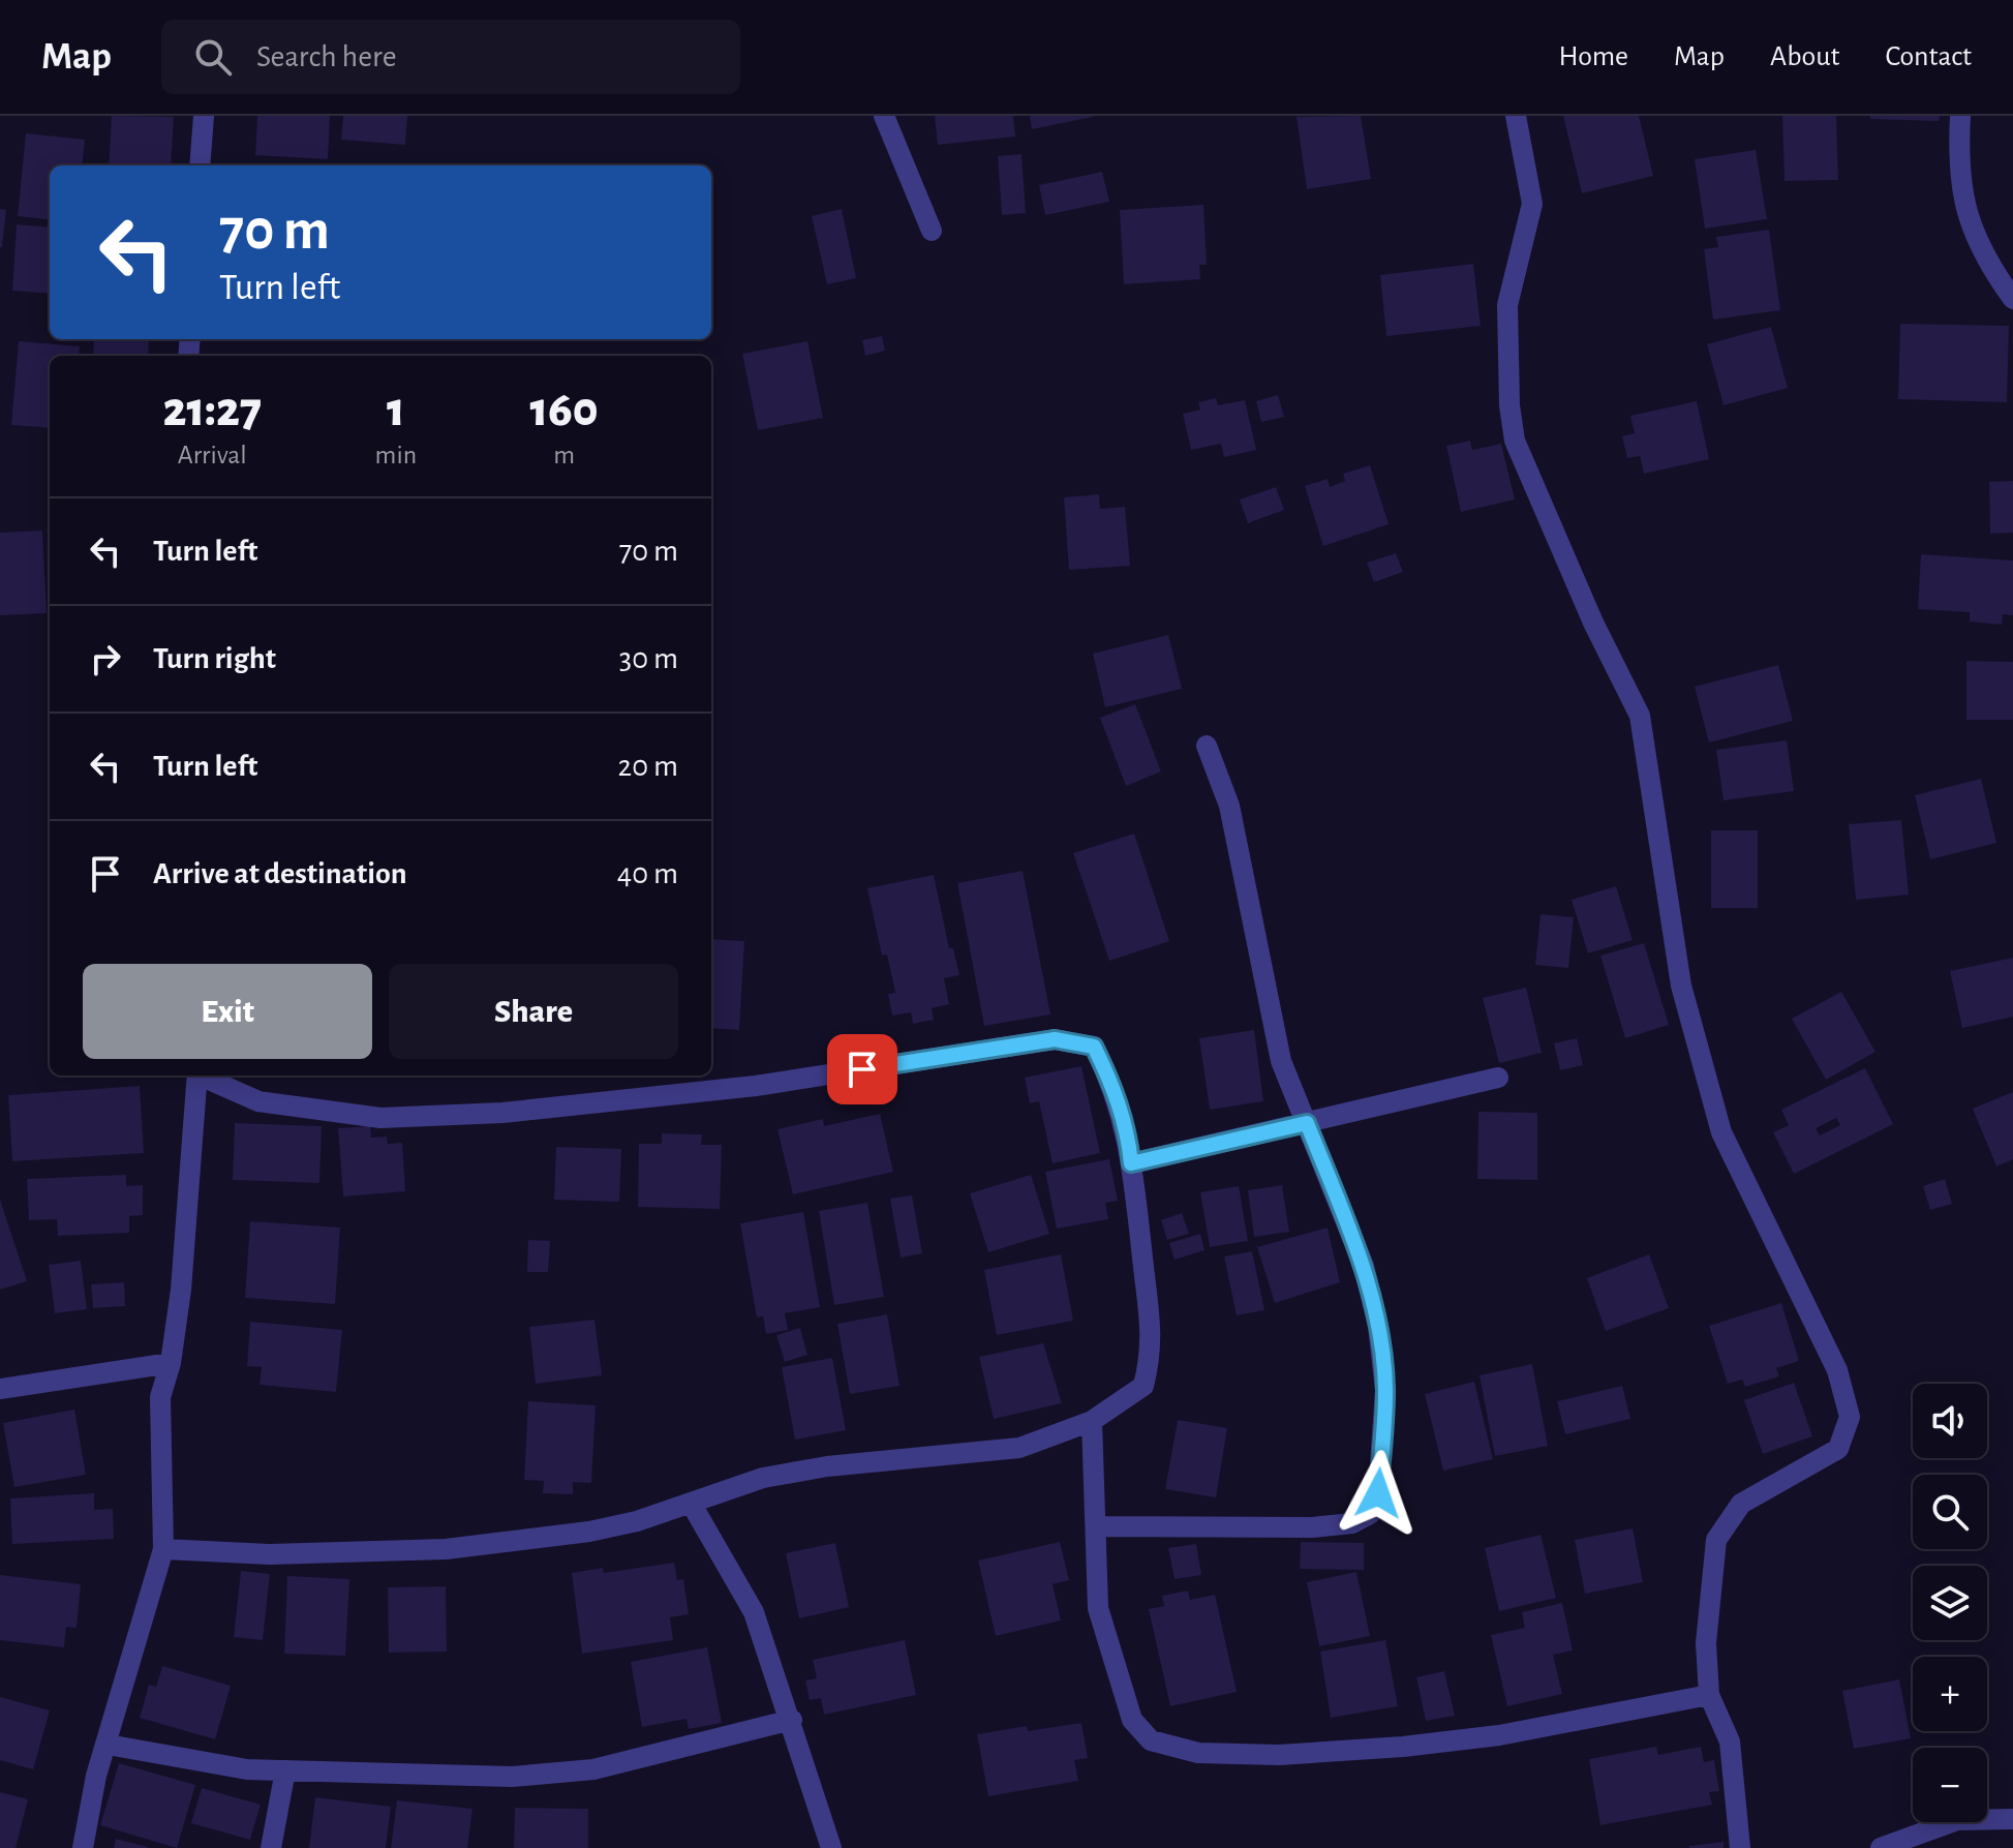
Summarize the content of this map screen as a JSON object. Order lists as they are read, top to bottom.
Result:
{
  "page": {
    "header": "Map",
    "search": "Search here",
    "nav": [
      "Home",
      "Map",
      "About",
      "Contact"
    ],
    "turn": ["70 m", "Turn left"],
    "eta": [
      "21:27",
      "Arrival",
      "1",
      "min",
      "160",
      "m"
    ],
    "list": [
      {
        "name": "Turn left",
        "value": "70 m"
      },
      {
        "name": "Turn right",
        "value": "30 m"
      },
      {
        "name": "Turn left",
        "value": "20 m"
      },
      {
        "name": "Arrive at destination",
        "value": "40 m"
      }
    ],
    "buttons": ["Exit", "Share"],
    "map_buttons": ["+", "−"]
  }
}
